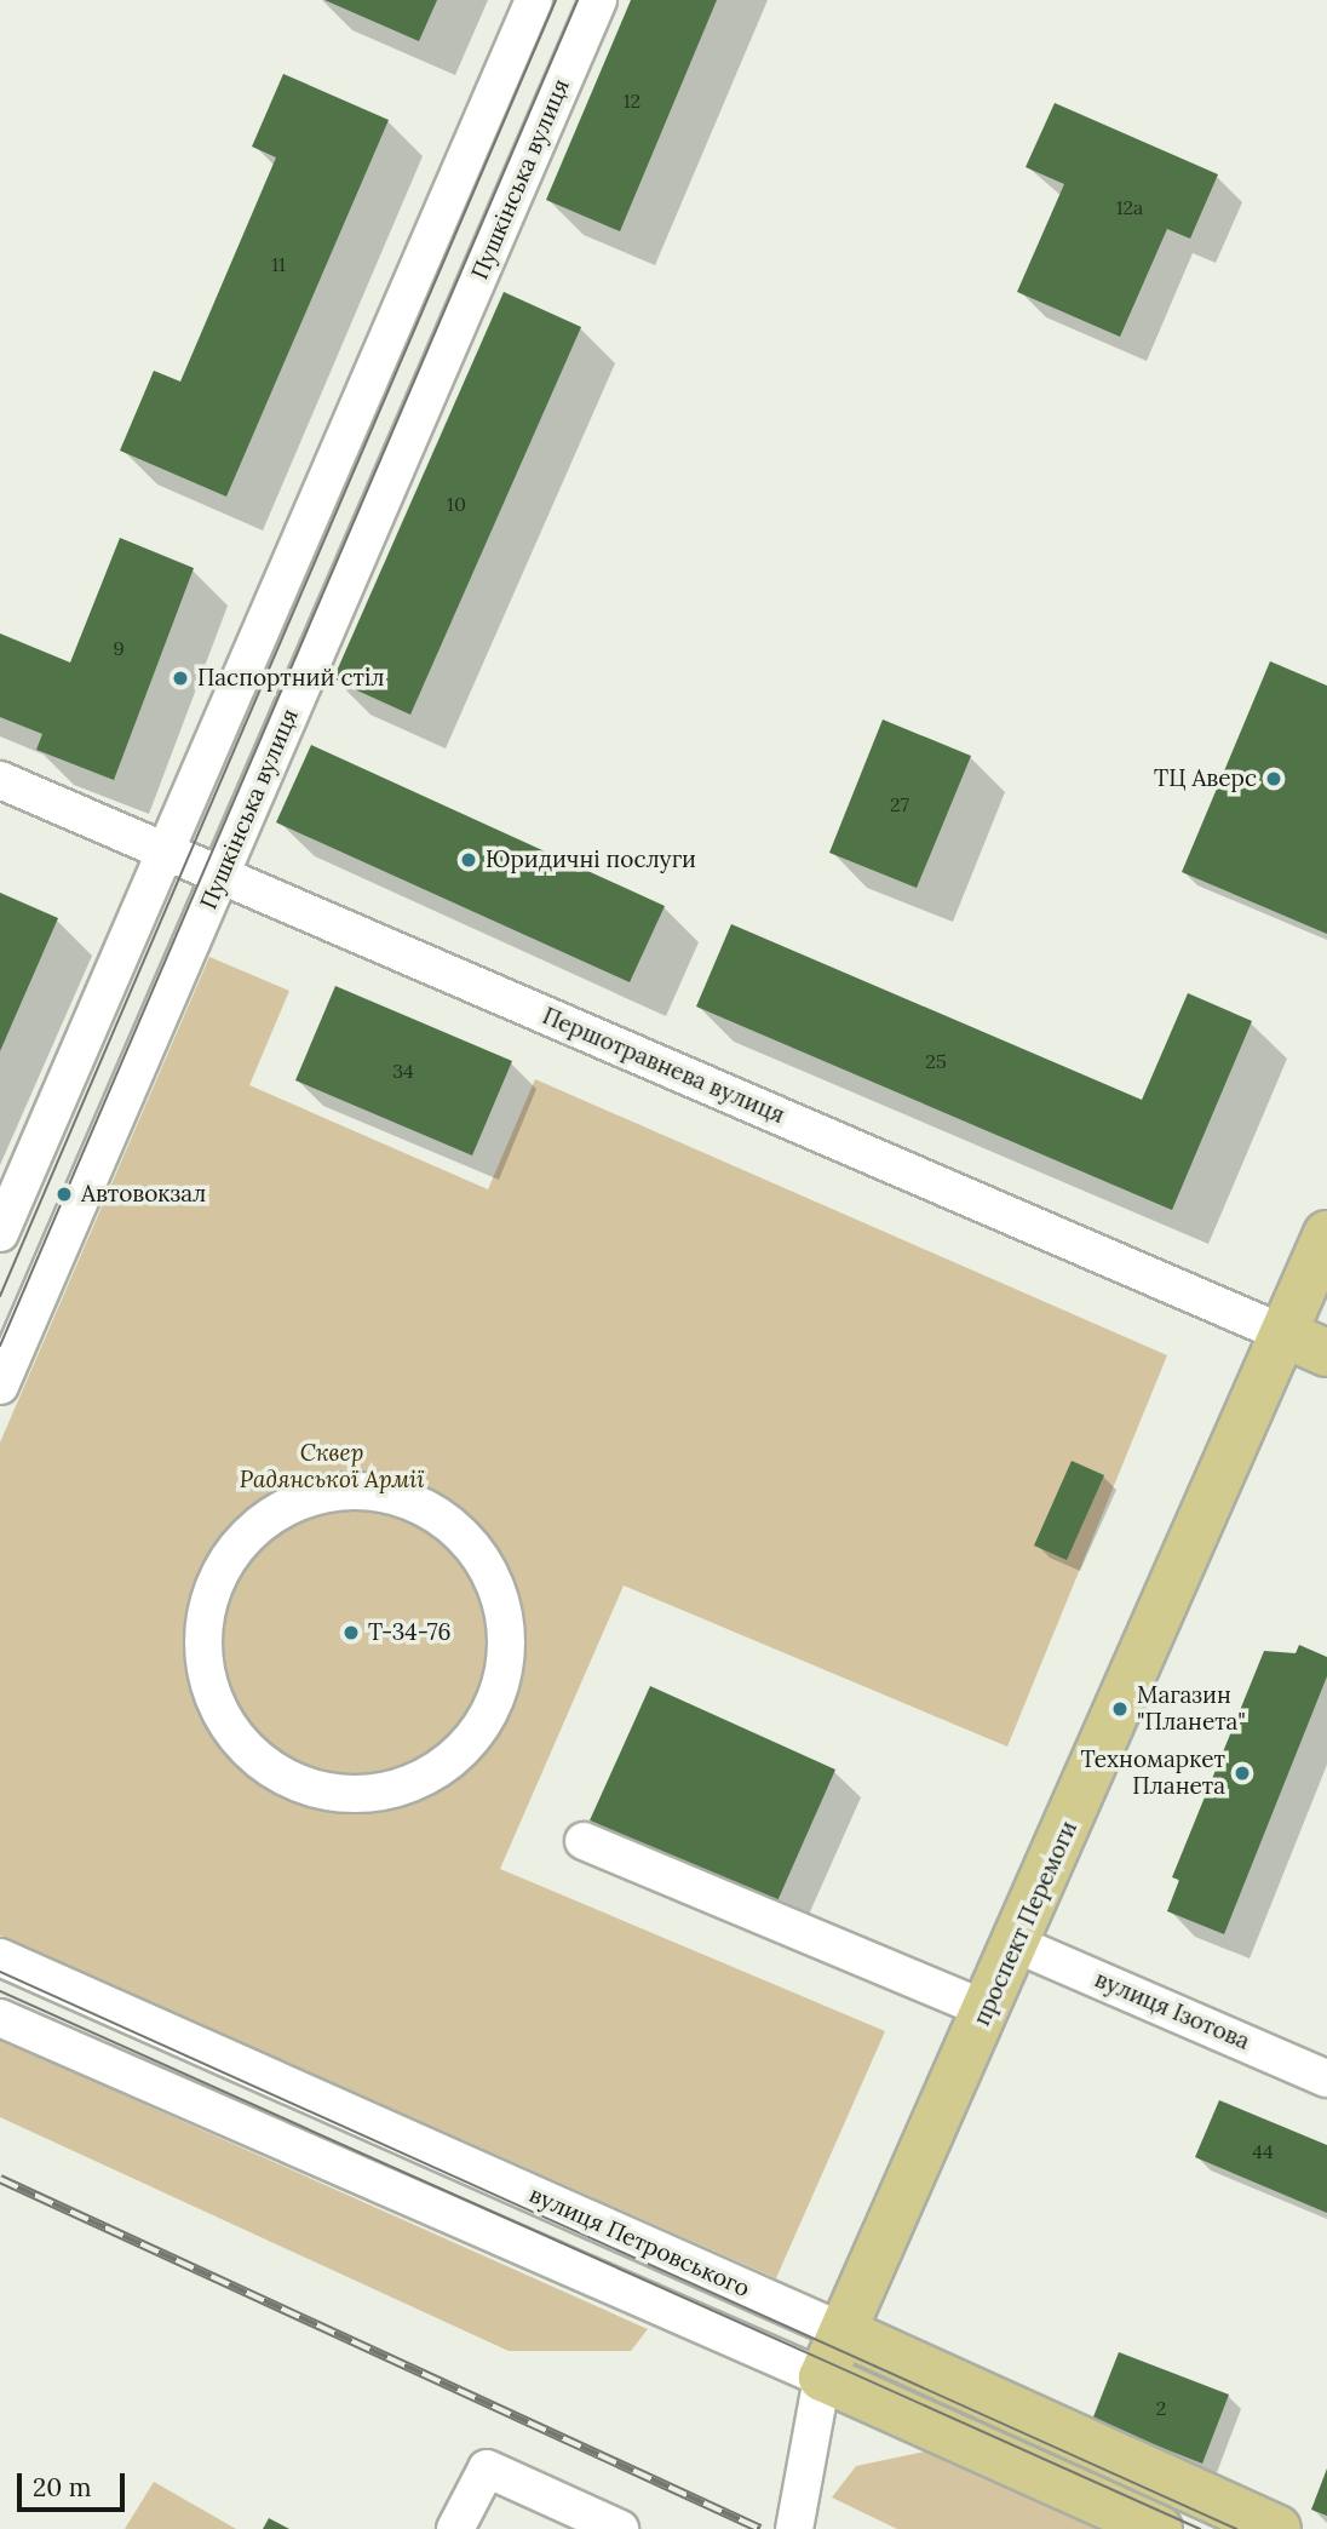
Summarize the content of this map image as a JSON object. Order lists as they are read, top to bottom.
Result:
{
  "streets": {
    "main road": ["Першотравнева вулиця", "проспект Перемоги", "вулиця Петровського"],
    "street": ["Пушкінська вулиця", "вулиця Ізотова"]
  },
  "crossings": [
    ["Пушкінська вулиця", "Першотравнева вулиця"],
    ["Першотравнева вулиця", "проспект Перемоги"],
    ["проспект Перемоги", "вулиця Ізотова"],
    ["проспект Перемоги", "вулиця Петровського"]
  ],
  "parks": ["Сквер Радянської Армії"],
  "places": [
    "Паспортний стіл",
    "ТЦ Аверс",
    "Юридичні послуги",
    "Автовокзал",
    "Т-34-76",
    "Магазин \"Планета\"",
    "Техномаркет Планета"
  ],
  "house_numbers": [
    "12",
    "12а",
    "11",
    "10",
    "9",
    "27",
    "25",
    "34",
    "44",
    "2"
  ],
  "scale_bar": "20 m"
}
